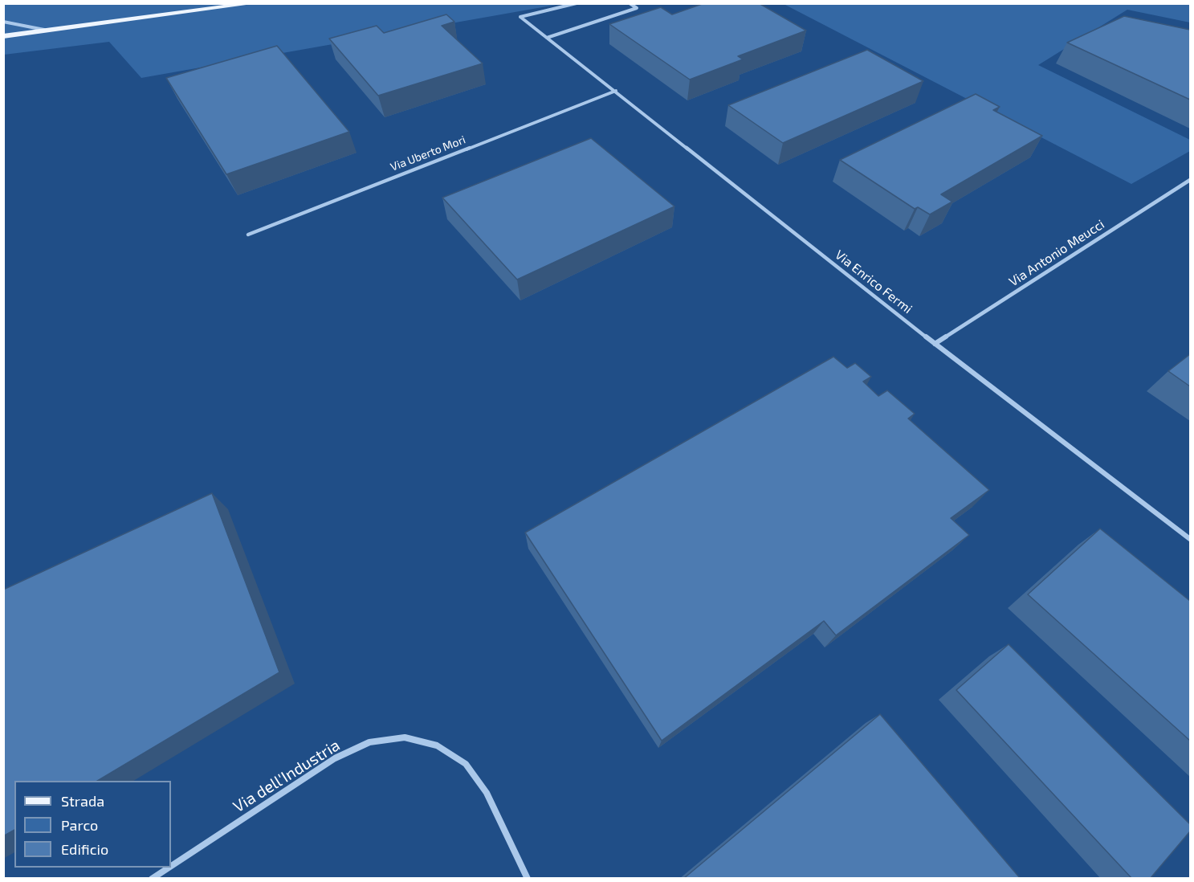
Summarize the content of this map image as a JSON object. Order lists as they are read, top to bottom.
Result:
{
  "streets": {
    "street": [
      "Via Uberto Mori",
      "Via Antonio Meucci",
      "Via Enrico Fermi",
      "Via dell'Industria"
    ]
  },
  "crossings": [
    ["Via Uberto Mori", "Via Enrico Fermi"],
    ["Via Antonio Meucci", "Via Enrico Fermi"]
  ],
  "legend": ["Strada", "Parco", "Edificio"]
}
